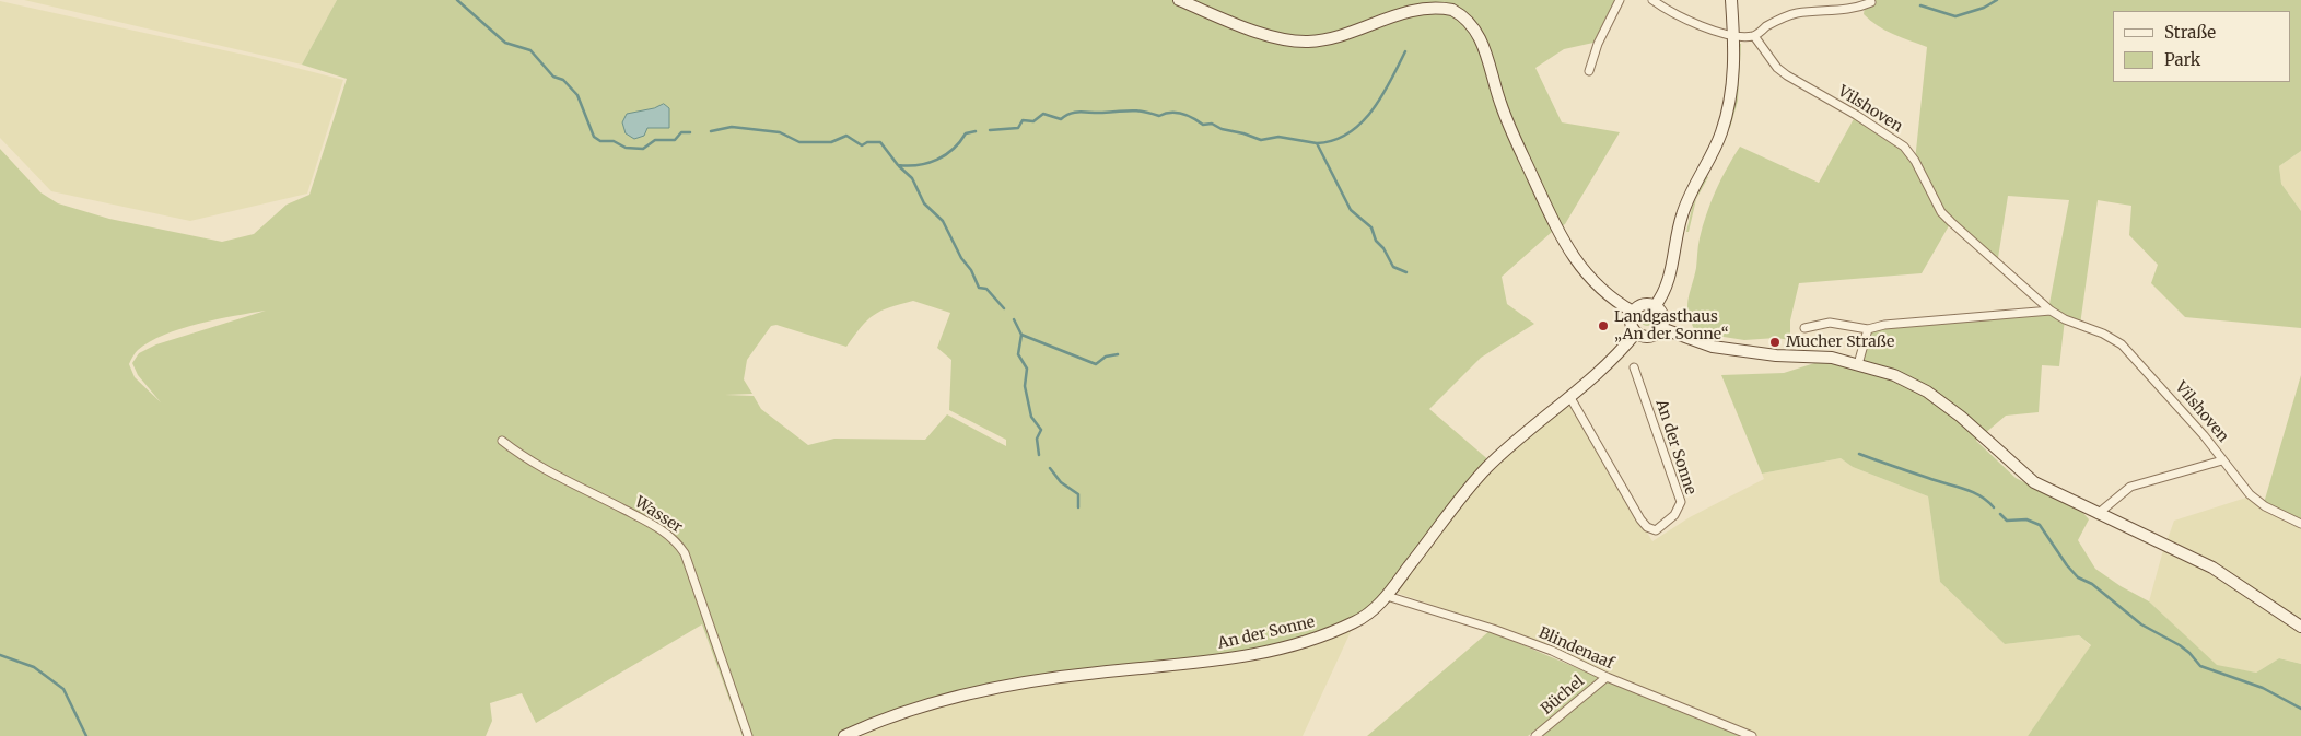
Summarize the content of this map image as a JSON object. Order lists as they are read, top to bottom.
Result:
{
  "streets": {
    "main road": ["An der Sonne"],
    "street": [
      "Vilshoven",
      "Wasser",
      "Blindenaaf",
      "Büchel"
    ]
  },
  "crossings": [
    ["An der Sonne", "Blindenaaf"],
    ["Blindenaaf", "Büchel"]
  ],
  "places": ["Landgasthaus „An der Sonne“", "Mucher Straße"],
  "legend": ["Straße", "Park"]
}
